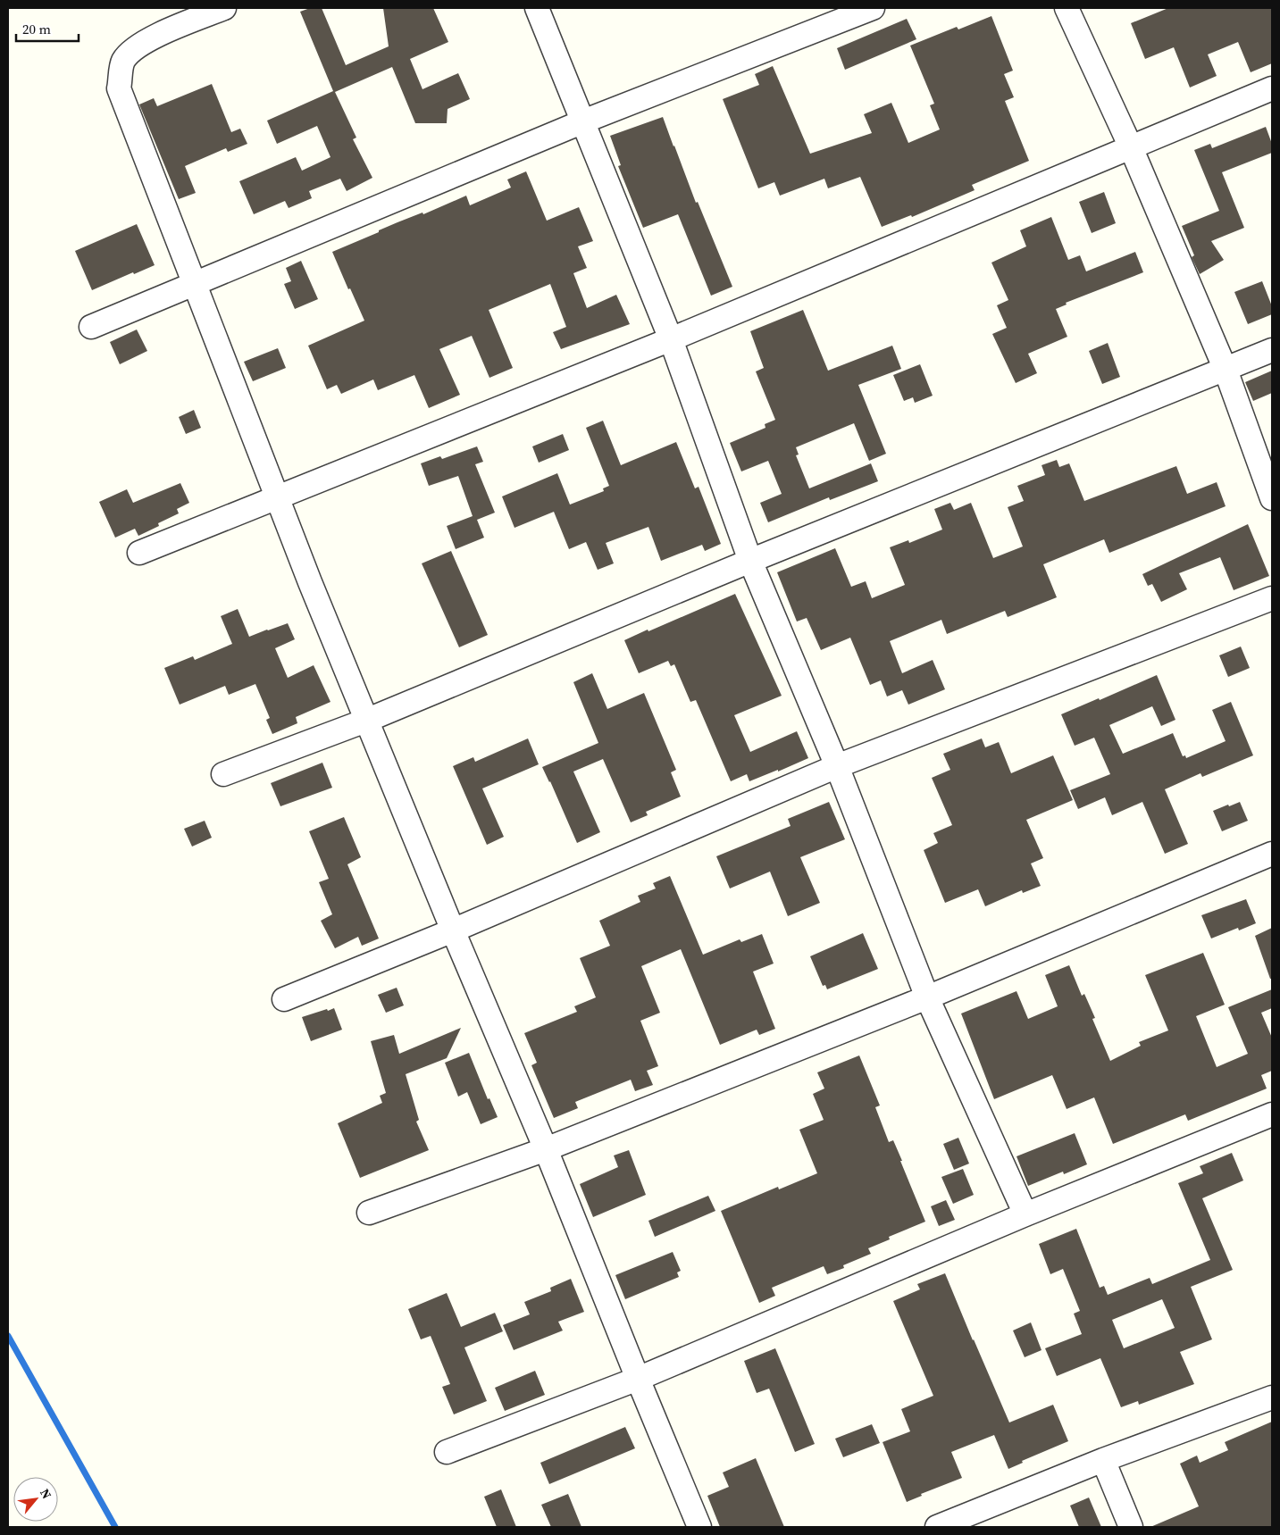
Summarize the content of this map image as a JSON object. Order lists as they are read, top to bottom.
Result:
{
  "scale_bar": "20 m",
  "north": "top right"
}
